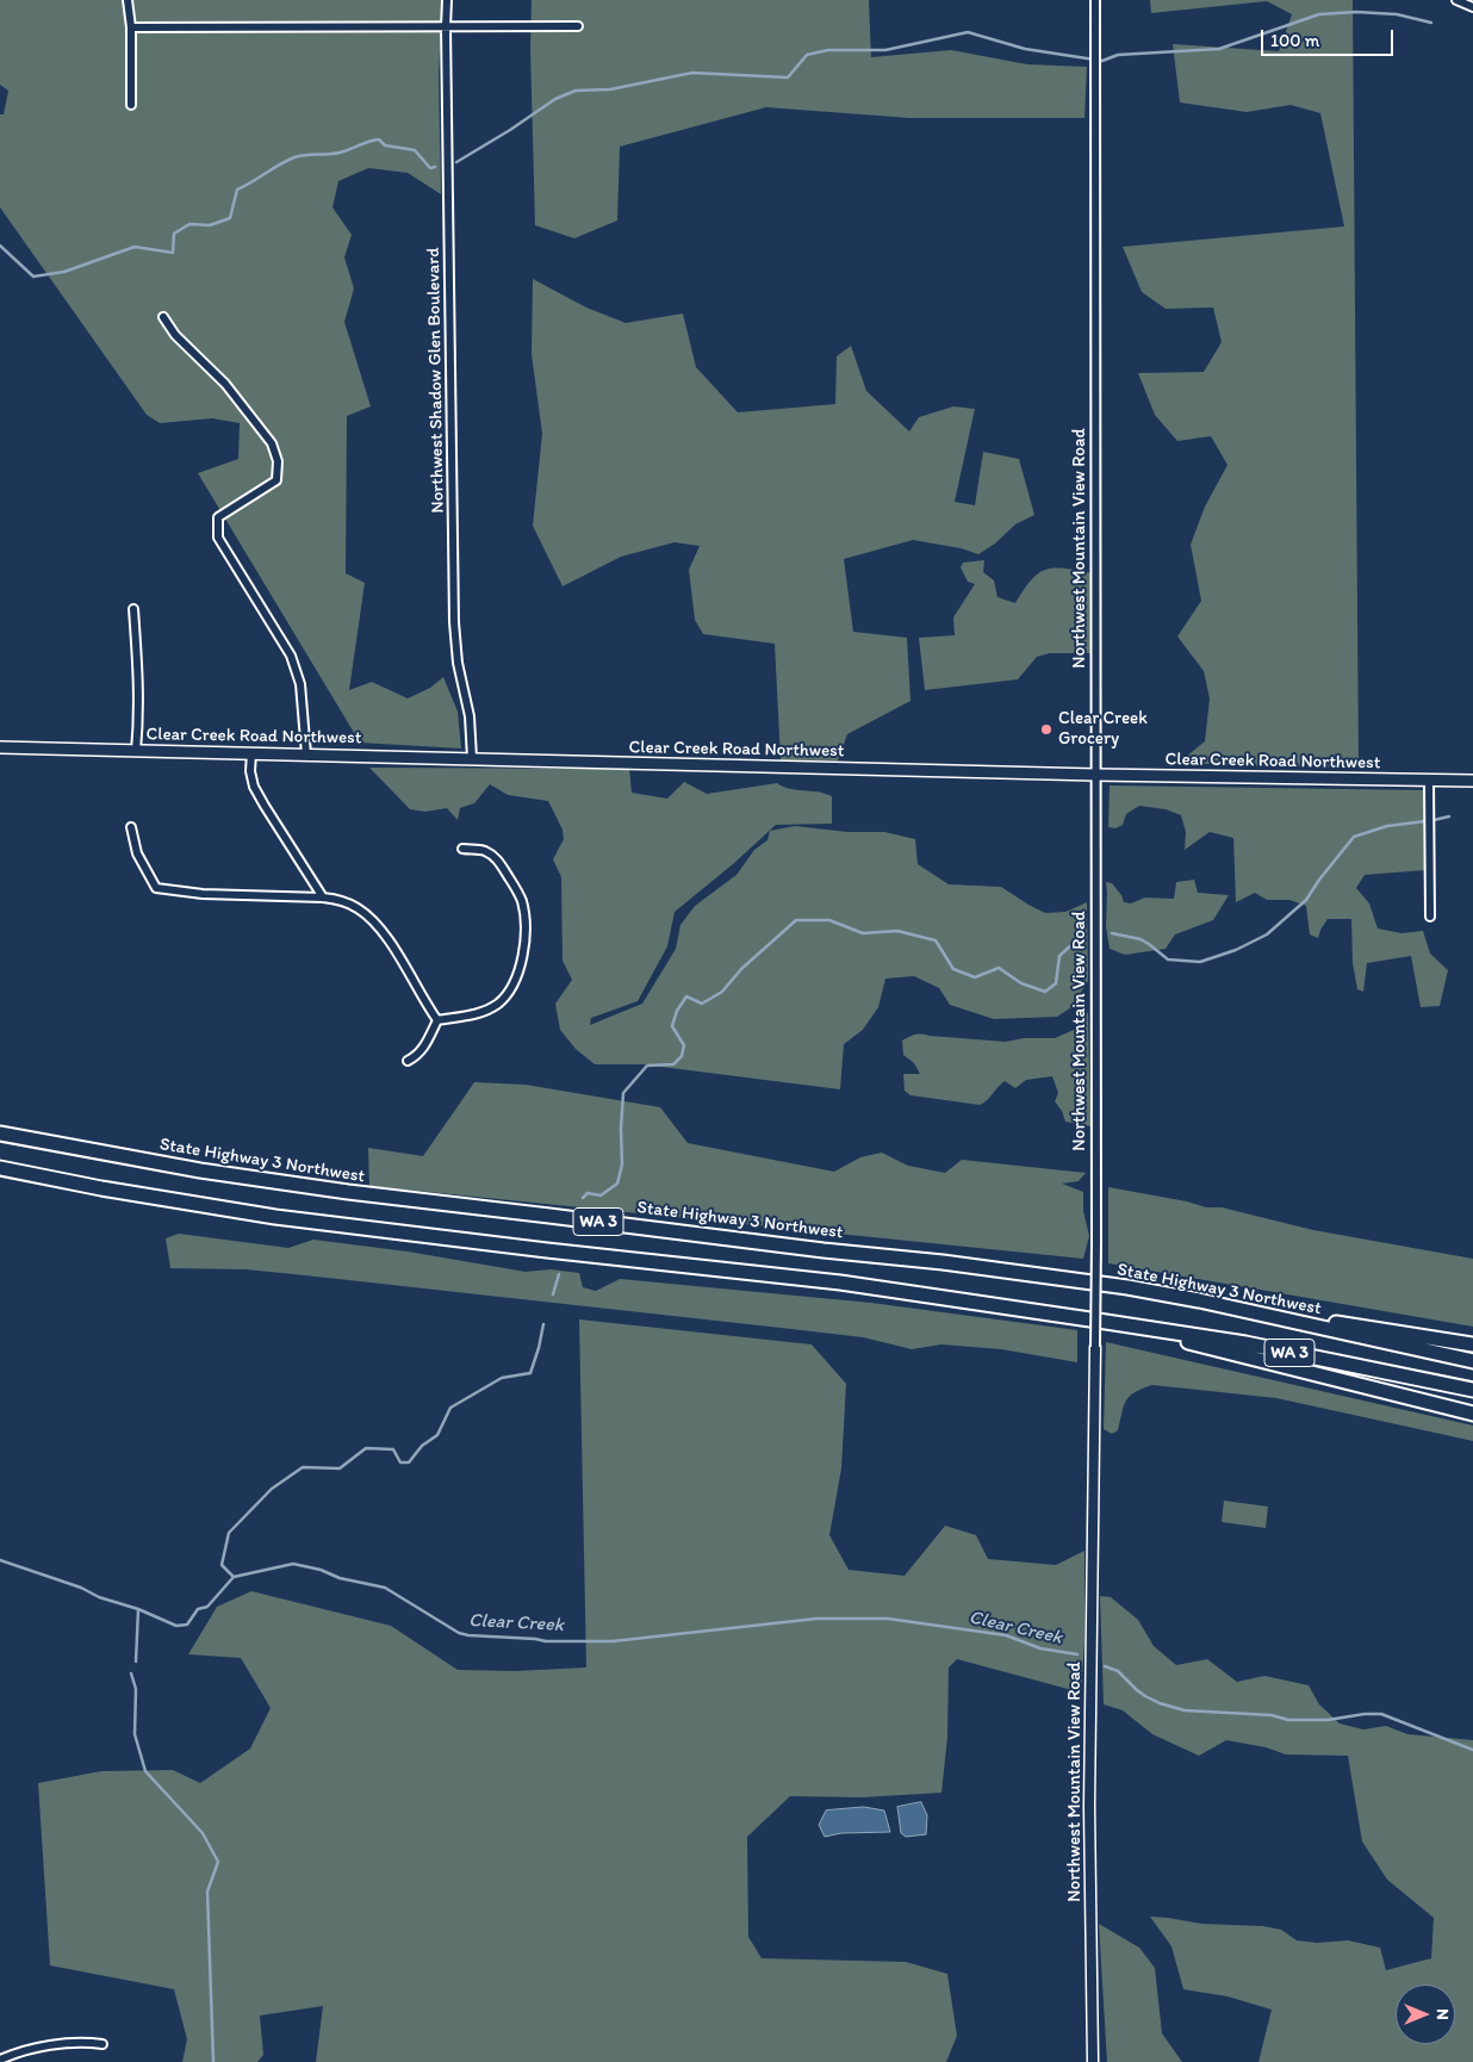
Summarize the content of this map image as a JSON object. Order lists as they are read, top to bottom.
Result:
{
  "streets": {
    "highway": ["State Highway 3 Northwest", "WA 3"],
    "main road": ["Clear Creek Road Northwest"],
    "street": ["Northwest Shadow Glen Boulevard", "Northwest Mountain View Road"]
  },
  "crossings": [
    ["Northwest Shadow Glen Boulevard", "Clear Creek Road Northwest"],
    ["Northwest Mountain View Road", "Clear Creek Road Northwest"]
  ],
  "water": ["Clear Creek"],
  "places": ["Clear Creek Grocery"],
  "scale_bar": "100 m",
  "north": "right"
}
